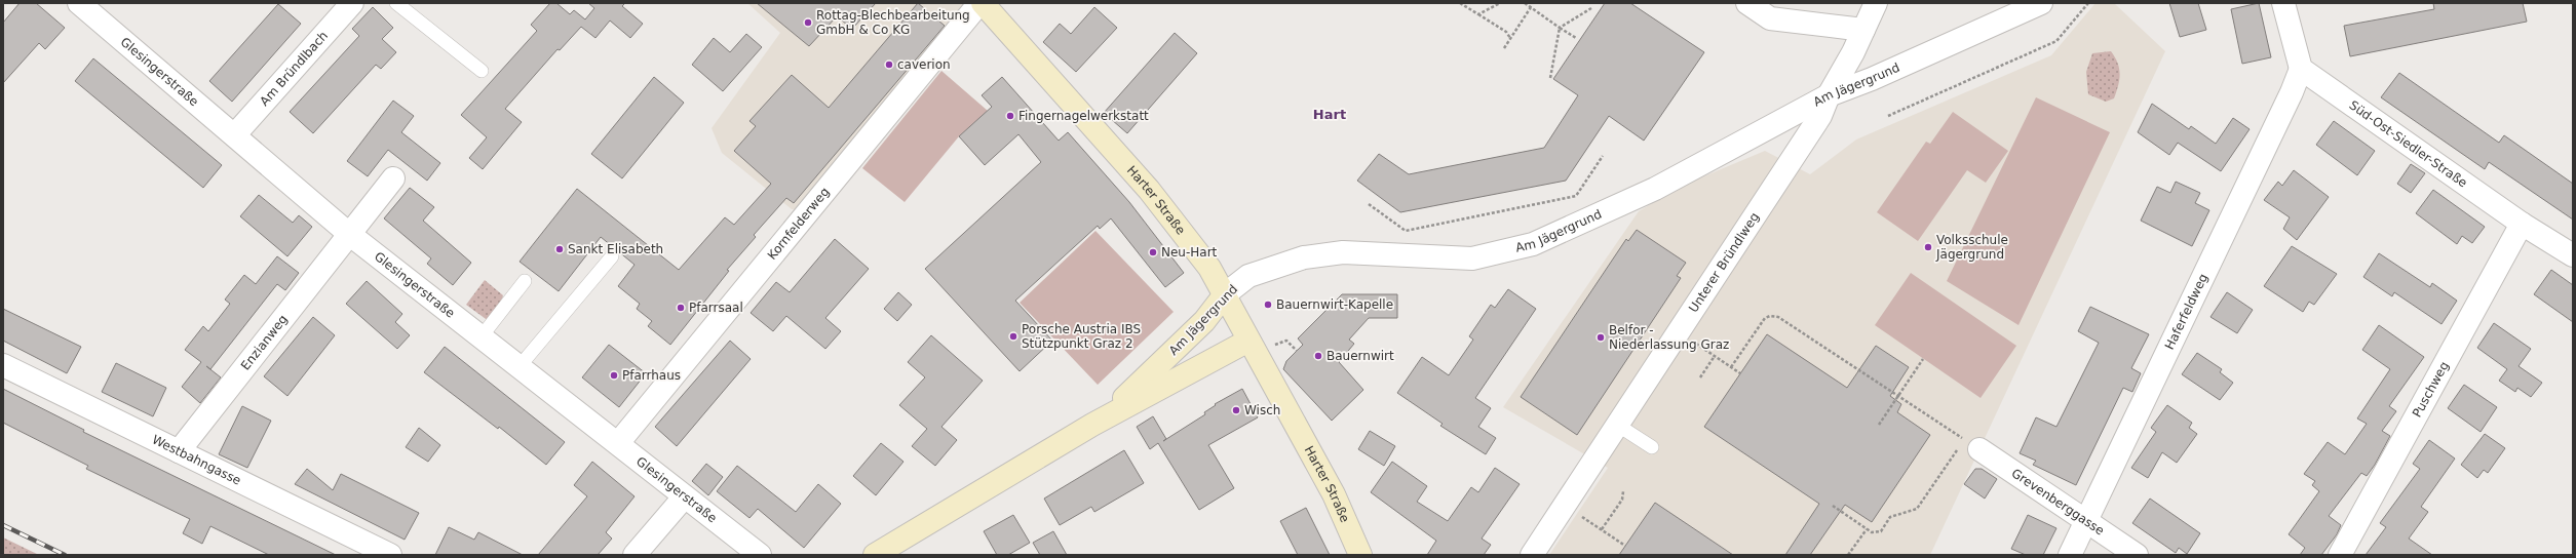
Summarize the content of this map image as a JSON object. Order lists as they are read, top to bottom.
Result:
{
  "streets": {
    "main road": ["Am Jägergrund", "Harter Straße"],
    "street": [
      "Am Bründlbach",
      "Glesingerstraße",
      "Süd-Ost-Siedler-Straße",
      "Kornfelderweg",
      "Unterer Bründlweg",
      "Haferfeldweg",
      "Enzianweg",
      "Puschweg",
      "Westbahngasse",
      "Grevenberggasse"
    ]
  },
  "crossings": [
    ["Am Bründlbach", "Glesingerstraße"],
    ["Glesingerstraße", "Kornfelderweg"],
    ["Glesingerstraße", "Enzianweg"],
    ["Am Jägergrund", "Harter Straße"],
    ["Am Jägergrund", "Unterer Bründlweg"],
    ["Süd-Ost-Siedler-Straße", "Haferfeldweg"],
    ["Süd-Ost-Siedler-Straße", "Puschweg"],
    ["Haferfeldweg", "Grevenberggasse"],
    ["Enzianweg", "Westbahngasse"]
  ],
  "districts": ["Hart"],
  "places": [
    "Rottag-Blechbearbeitung GmbH & Co KG",
    "caverion",
    "Fingernagelwerkstatt",
    "Volksschule Jägergrund",
    "Sankt Elisabeth",
    "Neu-Hart",
    "Bauernwirt-Kapelle",
    "Pfarrsaal",
    "Porsche Austria IBS Stützpunkt Graz 2",
    "Belfor - Niederlassung Graz",
    "Bauernwirt",
    "Pfarrhaus",
    "Wisch"
  ]
}
